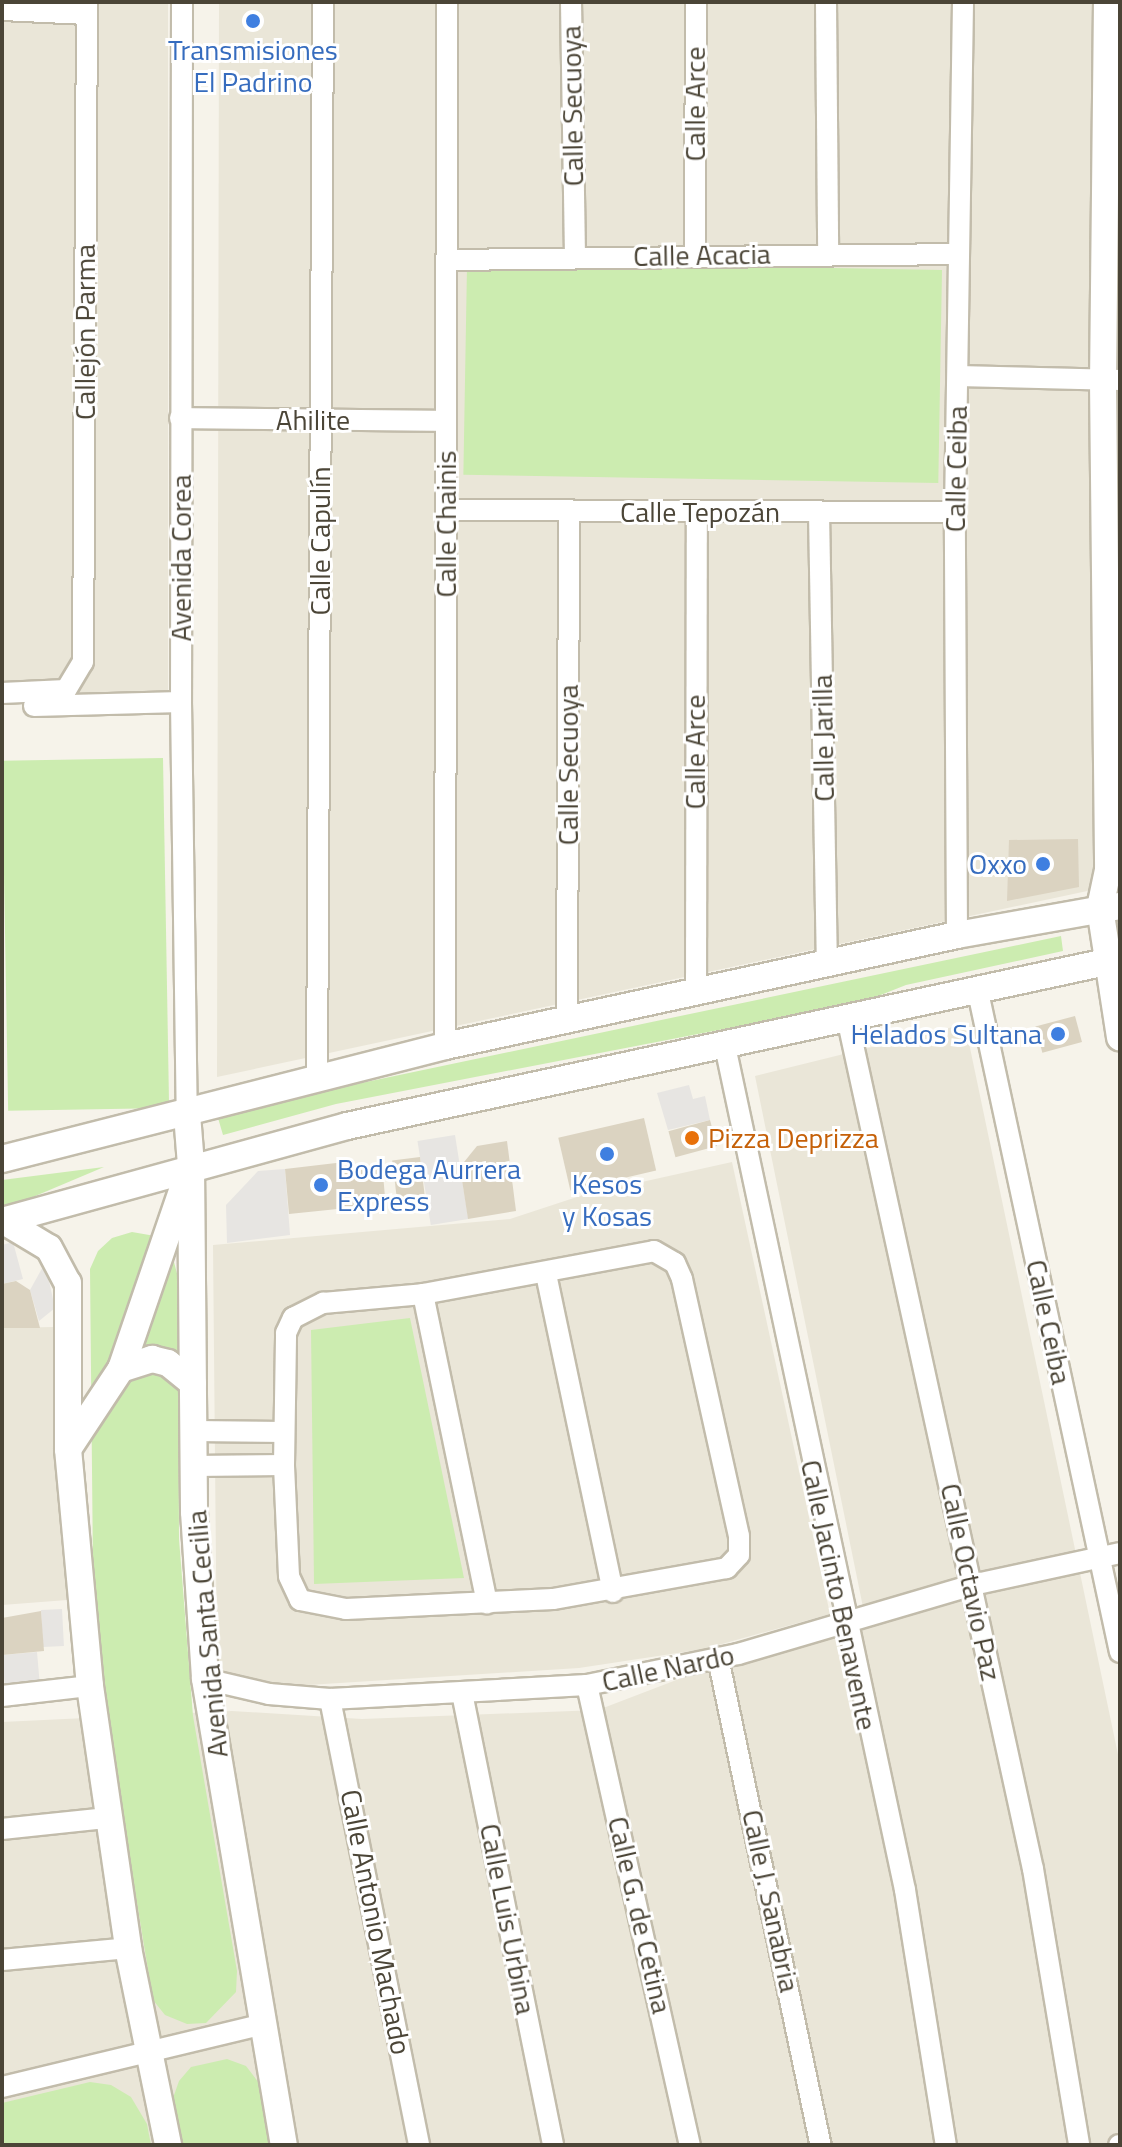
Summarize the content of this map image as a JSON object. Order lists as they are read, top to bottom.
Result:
{
  "streets": {
    "street": [
      "Calle Arce",
      "Calle Secuoya",
      "Calle Acacia",
      "Callejón Parma",
      "Ahilite",
      "Calle Ceiba",
      "Calle Tepozán",
      "Calle Chainis",
      "Calle Capulín",
      "Avenida Corea",
      "Calle Jarilla",
      "Calle Octavio Paz",
      "Calle Jacinto Benavente",
      "Avenida Santa Cecilia",
      "Calle Nardo",
      "Calle J. Sanabria",
      "Calle G. de Cetina",
      "Calle Luis Urbina",
      "Calle Antonio Machado"
    ]
  },
  "crossings": [
    ["Calle Arce", "Calle Acacia"],
    ["Calle Arce", "Calle Tepozán"],
    ["Calle Secuoya", "Calle Acacia"],
    ["Calle Secuoya", "Calle Tepozán"],
    ["Calle Acacia", "Calle Ceiba"],
    ["Calle Acacia", "Calle Chainis"],
    ["Ahilite", "Calle Chainis"],
    ["Ahilite", "Calle Capulín"],
    ["Ahilite", "Avenida Corea"],
    ["Calle Ceiba", "Calle Tepozán"],
    ["Calle Ceiba", "Calle Nardo"],
    ["Calle Tepozán", "Calle Chainis"],
    ["Calle Tepozán", "Calle Jarilla"],
    ["Avenida Corea", "Avenida Santa Cecilia"],
    ["Calle Octavio Paz", "Calle Nardo"],
    ["Calle Jacinto Benavente", "Calle Nardo"],
    ["Avenida Santa Cecilia", "Calle Nardo"],
    ["Calle Nardo", "Calle J. Sanabria"],
    ["Calle Nardo", "Calle G. de Cetina"],
    ["Calle Nardo", "Calle Luis Urbina"],
    ["Calle Nardo", "Calle Antonio Machado"]
  ],
  "places": [
    "Transmisiones El Padrino",
    "Oxxo",
    "Helados Sultana",
    "Pizza Deprizza",
    "Kesos y Kosas",
    "Bodega Aurrera Express"
  ]
}
